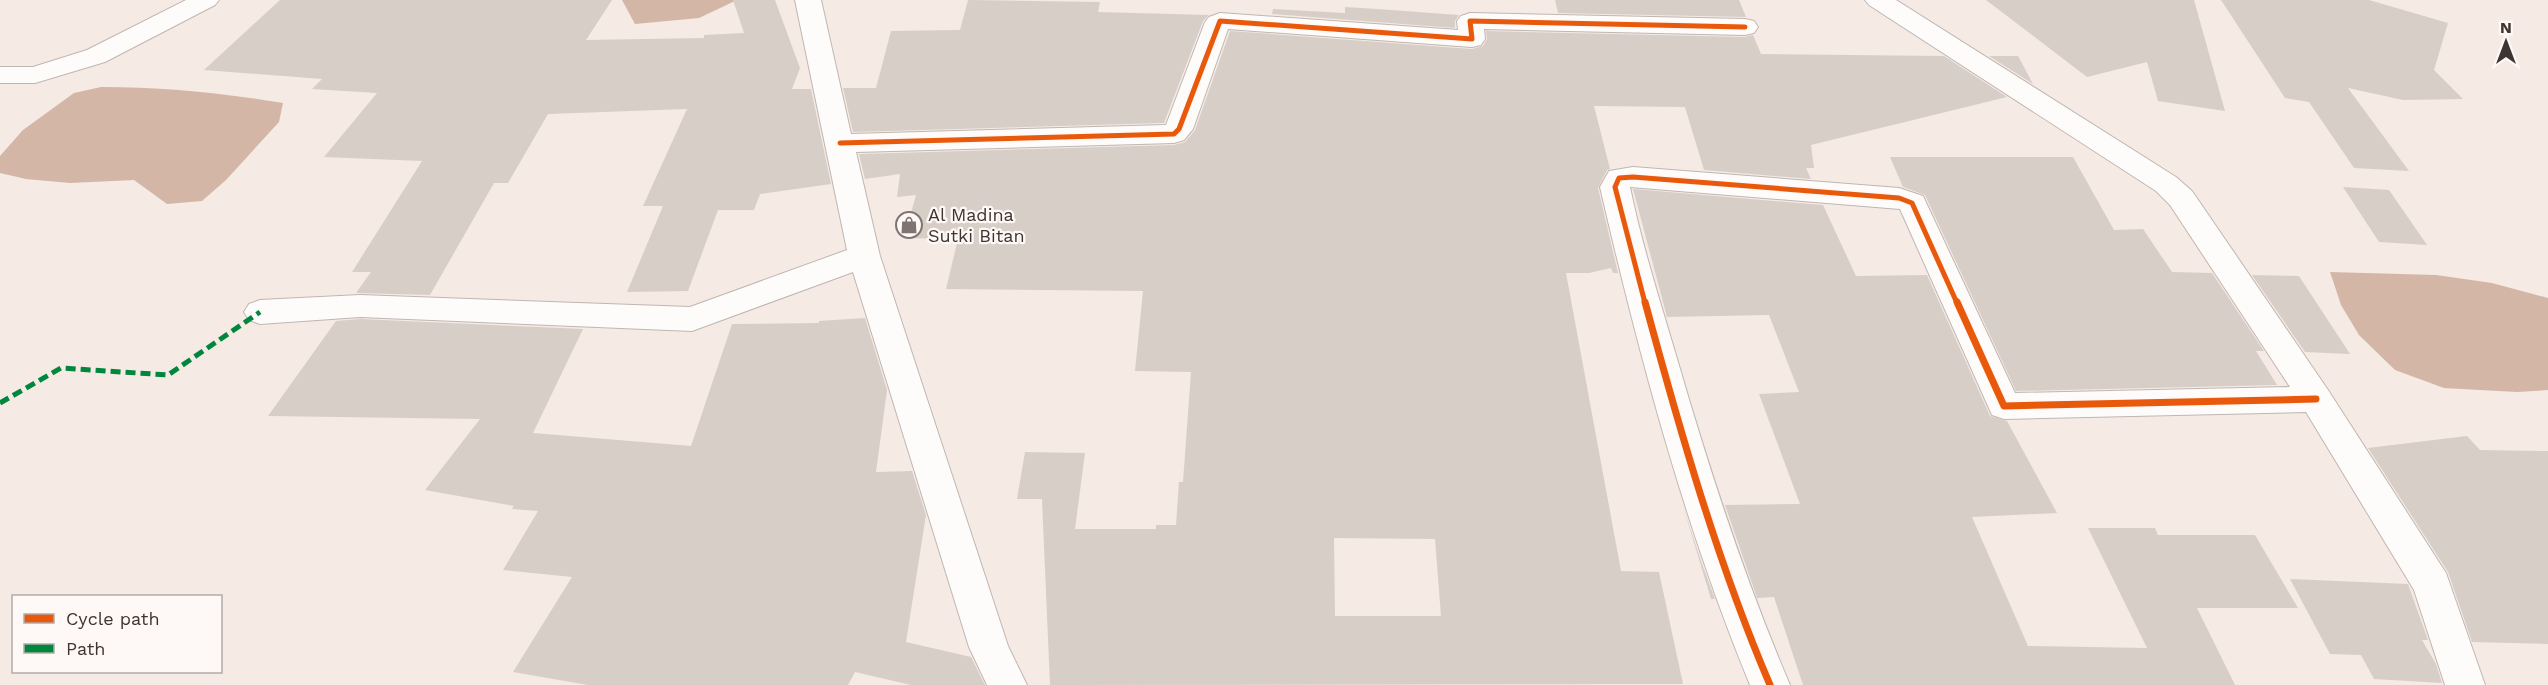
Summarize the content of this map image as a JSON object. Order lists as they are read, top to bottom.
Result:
{
  "places": {
    "shop": ["Al Madina Sutki Bitan"]
  },
  "legend": ["Cycle path", "Path"],
  "north": "top"
}
